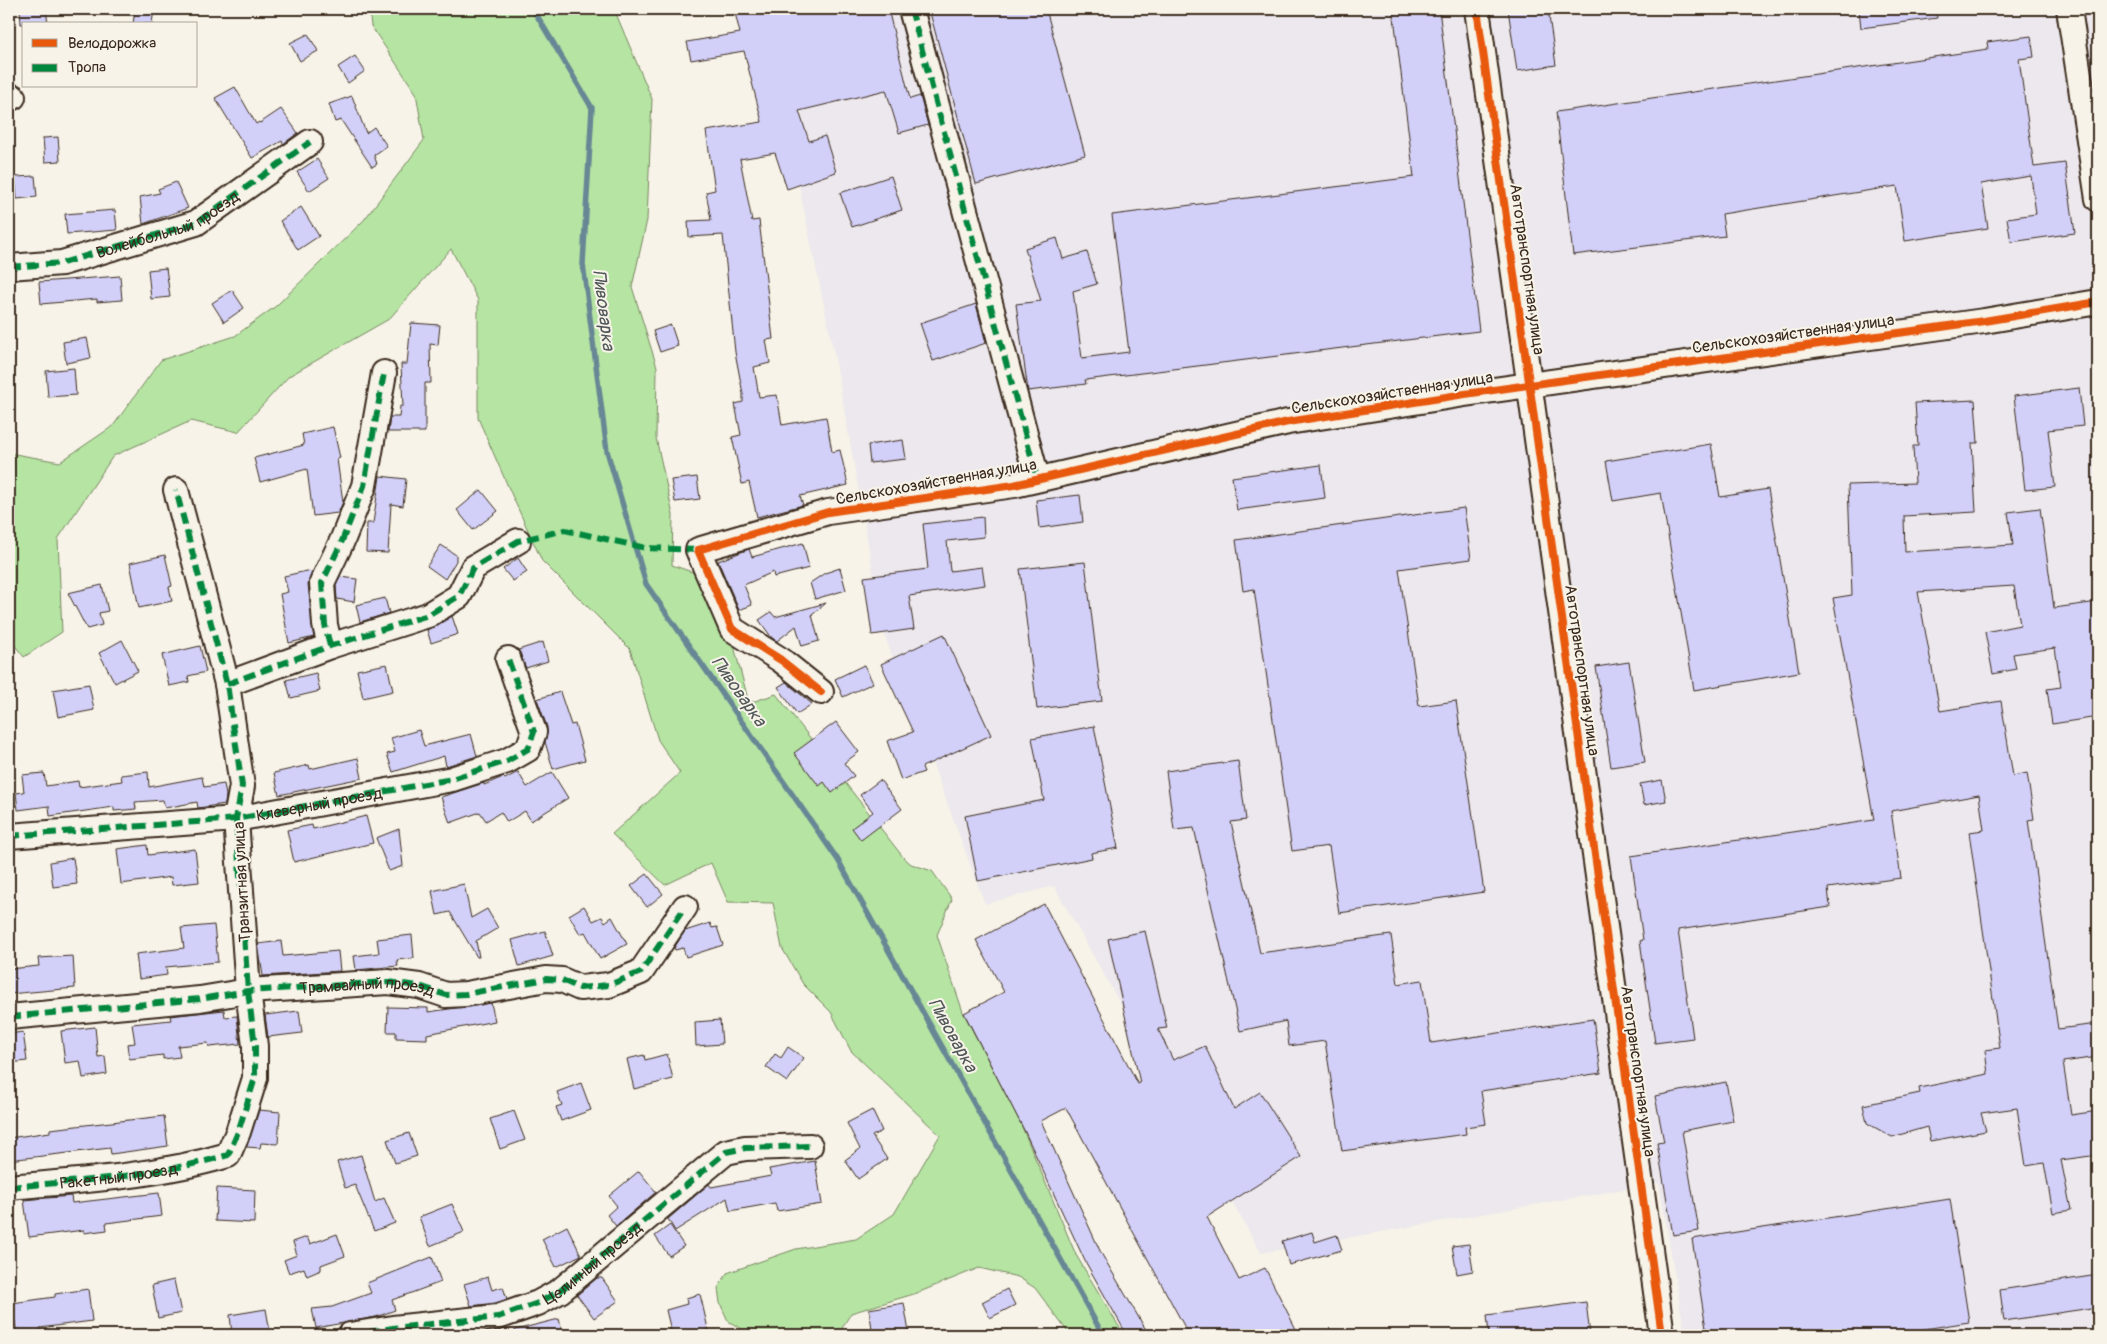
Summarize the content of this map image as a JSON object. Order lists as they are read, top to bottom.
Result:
{
  "streets": {
    "street": [
      "Волейбольный проезд",
      "Автотранспортная улица",
      "Сельскохозяйственная улица",
      "Клеверный проезд",
      "Транзитная улица",
      "Трамвайный проезд",
      "Ракетный проезд",
      "Целинный проезд"
    ]
  },
  "crossings": [
    ["Автотранспортная улица", "Сельскохозяйственная улица"],
    ["Клеверный проезд", "Транзитная улица"],
    ["Транзитная улица", "Трамвайный проезд"],
    ["Транзитная улица", "Ракетный проезд"]
  ],
  "water": ["Пивоварка"],
  "legend": ["Велодорожка", "Тропа"]
}
